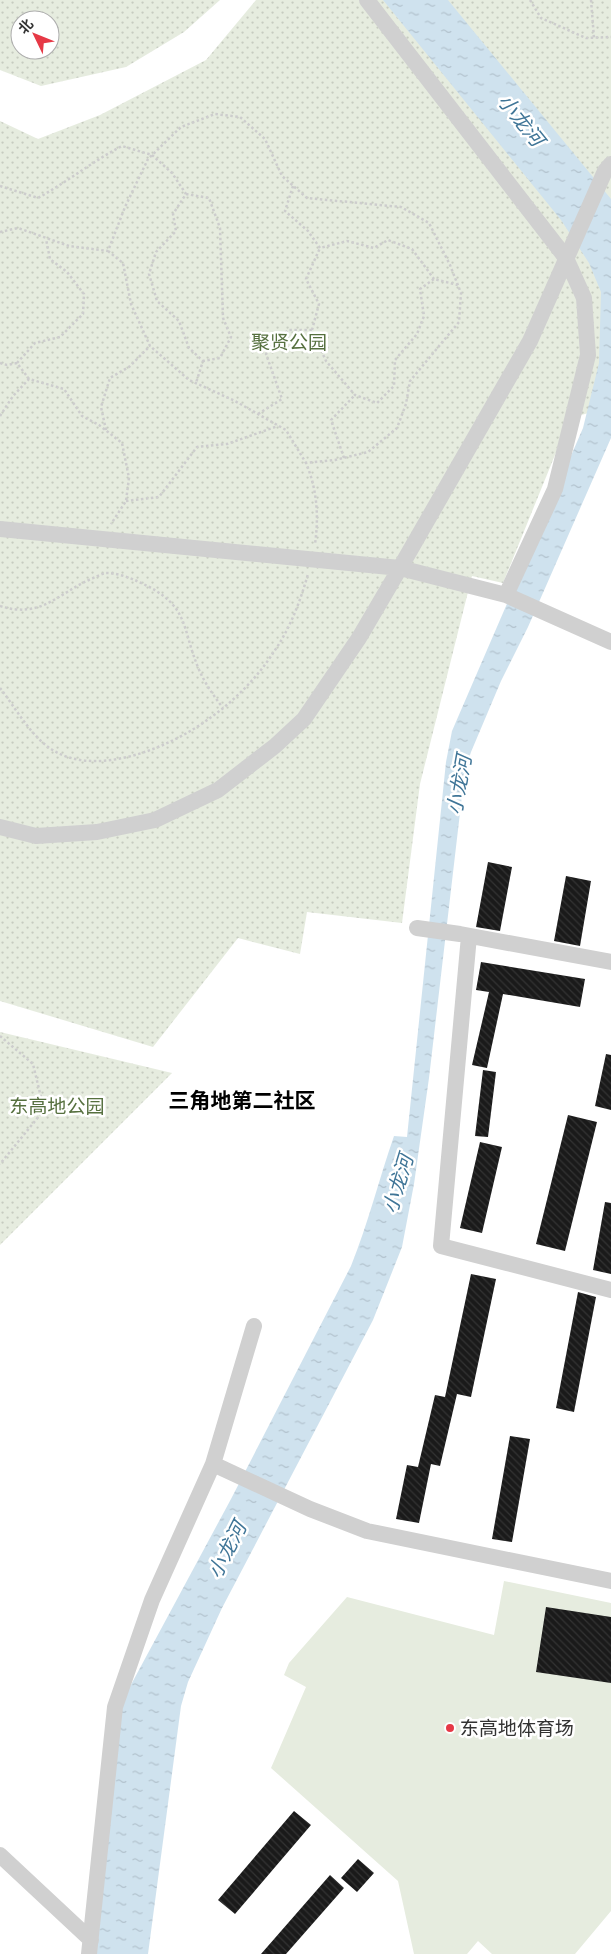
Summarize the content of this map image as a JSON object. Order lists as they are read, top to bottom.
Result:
{
  "districts": ["三角地第二社区"],
  "water": ["小龙河"],
  "parks": ["聚贤公园", "东高地公园"],
  "places": ["东高地体育场"],
  "north": "top left"
}
